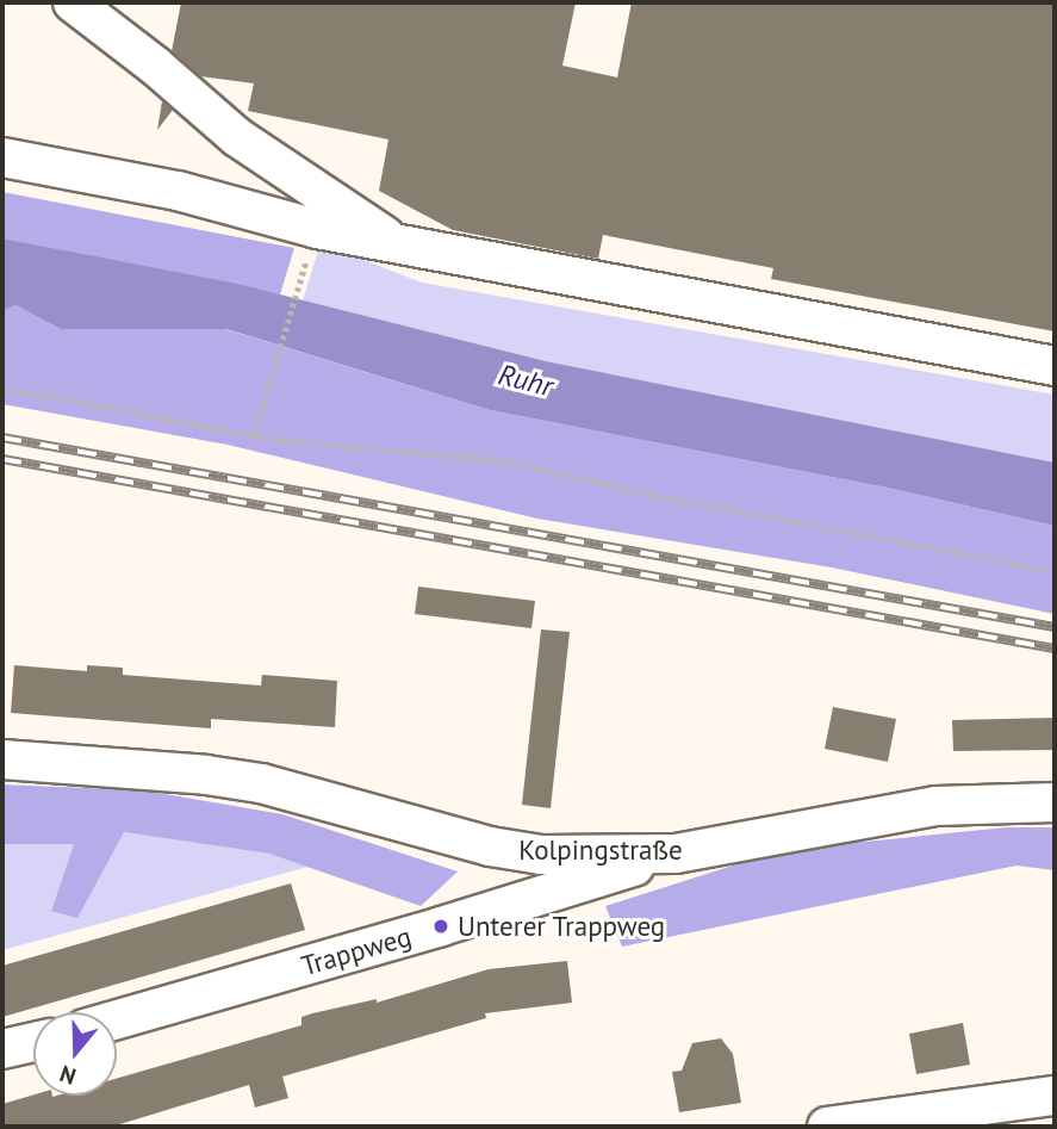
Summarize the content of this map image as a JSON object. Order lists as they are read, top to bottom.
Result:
{
  "streets": {
    "street": ["Kolpingstraße", "Trappweg"]
  },
  "crossings": [
    ["Kolpingstraße", "Trappweg"]
  ],
  "water": ["Ruhr"],
  "places": ["Unterer Trappweg"],
  "north": "bottom"
}
